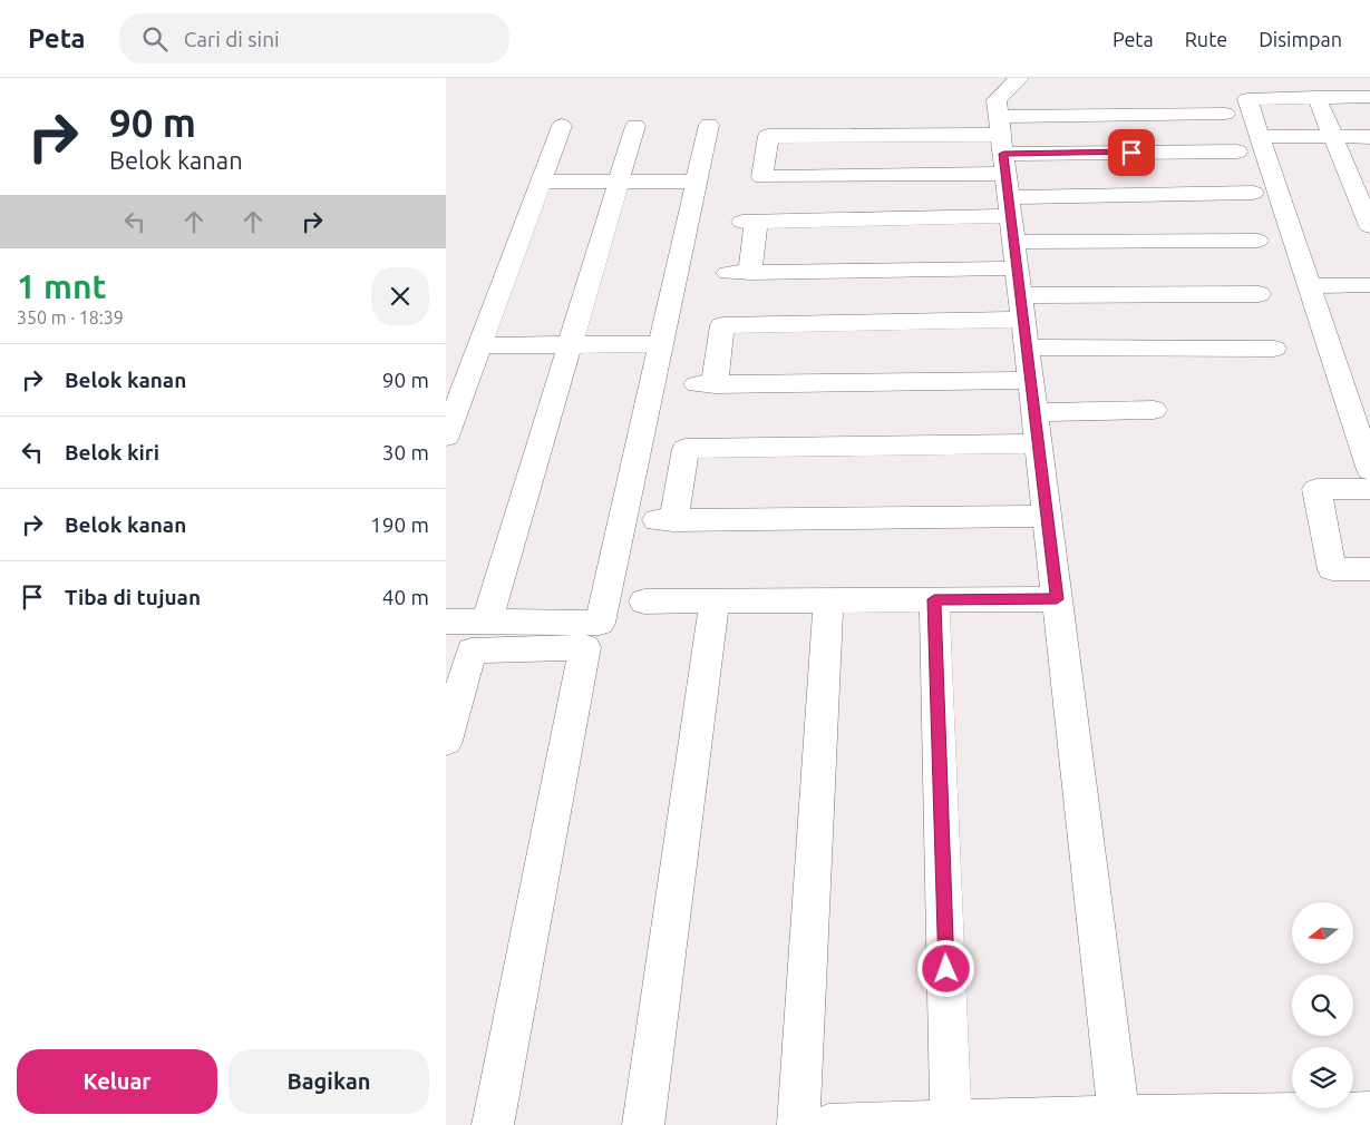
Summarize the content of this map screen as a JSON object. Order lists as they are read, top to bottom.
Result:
{
  "north": "left",
  "page": {
    "header": "Peta",
    "search": "Cari di sini",
    "nav": ["Peta", "Rute", "Disimpan"],
    "turn": ["90 m", "Belok kanan"],
    "heading": ["1 mnt", "350 m · 18:39"],
    "list": [
      {
        "name": "Belok kanan",
        "value": "90 m"
      },
      {
        "name": "Belok kiri",
        "value": "30 m"
      },
      {
        "name": "Belok kanan",
        "value": "190 m"
      },
      {
        "name": "Tiba di tujuan",
        "value": "40 m"
      }
    ],
    "buttons": ["Keluar", "Bagikan"]
  }
}
